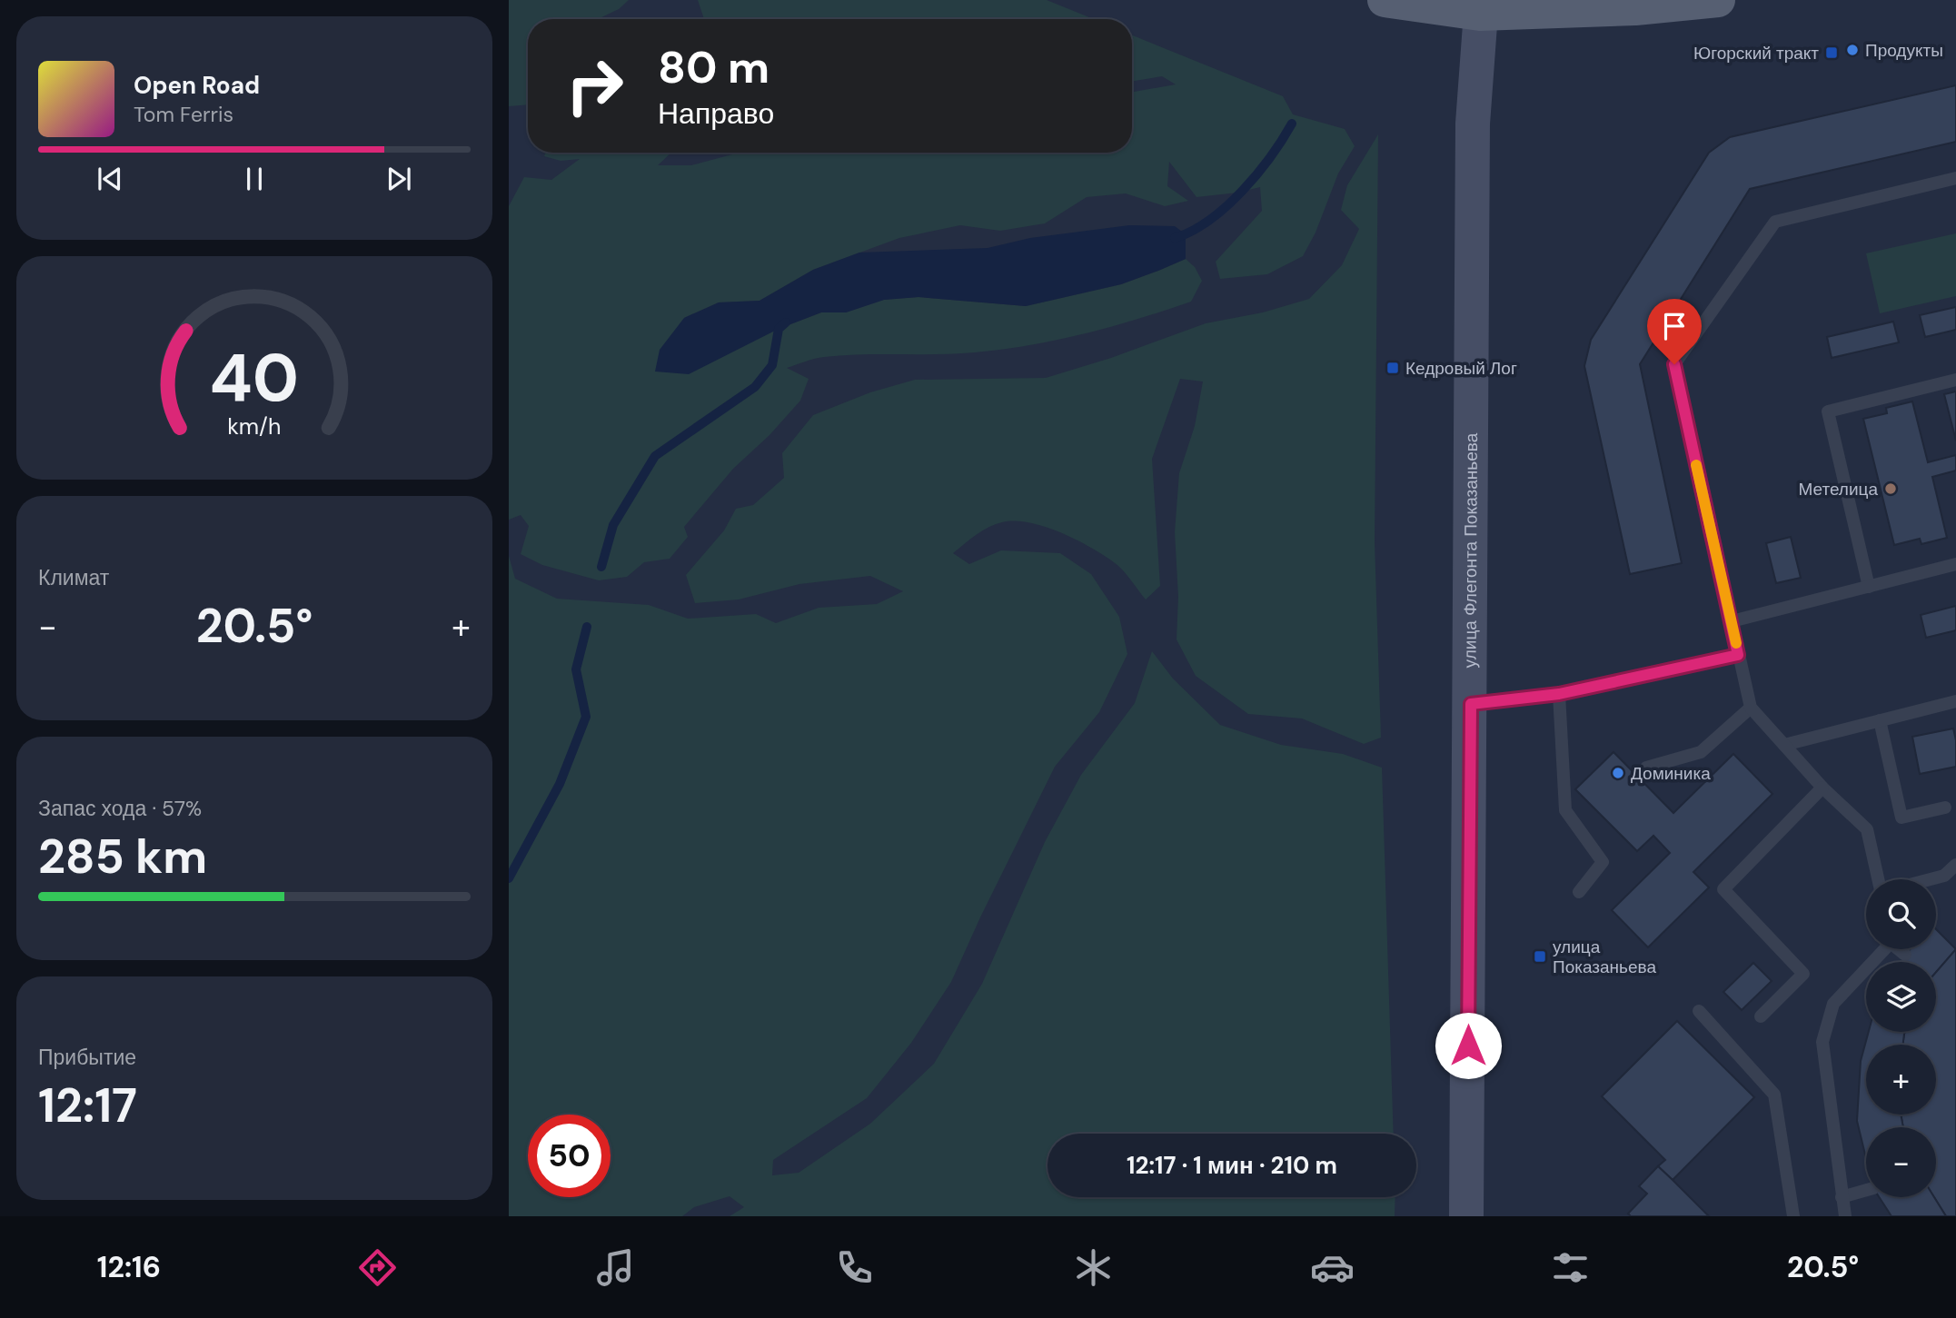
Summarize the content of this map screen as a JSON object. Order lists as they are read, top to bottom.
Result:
{
  "streets": {
    "main road": ["улица Флегонта Показаньева"]
  },
  "places": {
    "other": ["Продукты", "Метелица", "Доминика"],
    "transit": ["Югорский тракт", "Кедровый Лог", "улица Показаньева"]
  },
  "page": {
    "turn": ["80 m", "Направо"],
    "song": ["Open Road", "Tom Ferris"],
    "tile": [
      "Климат",
      ["Запас хода · 57%", "285 km"],
      ["Прибытие", "12:17"]
    ],
    "heat": ["−", "20.5°", "+"],
    "map_buttons": ["+", "−"],
    "limit": "50",
    "trip": "12:17 · 1 мин · 210 m",
    "tabs": ["12:16", "20.5°"],
    "gauge": ["40", "km/h"]
  }
}
